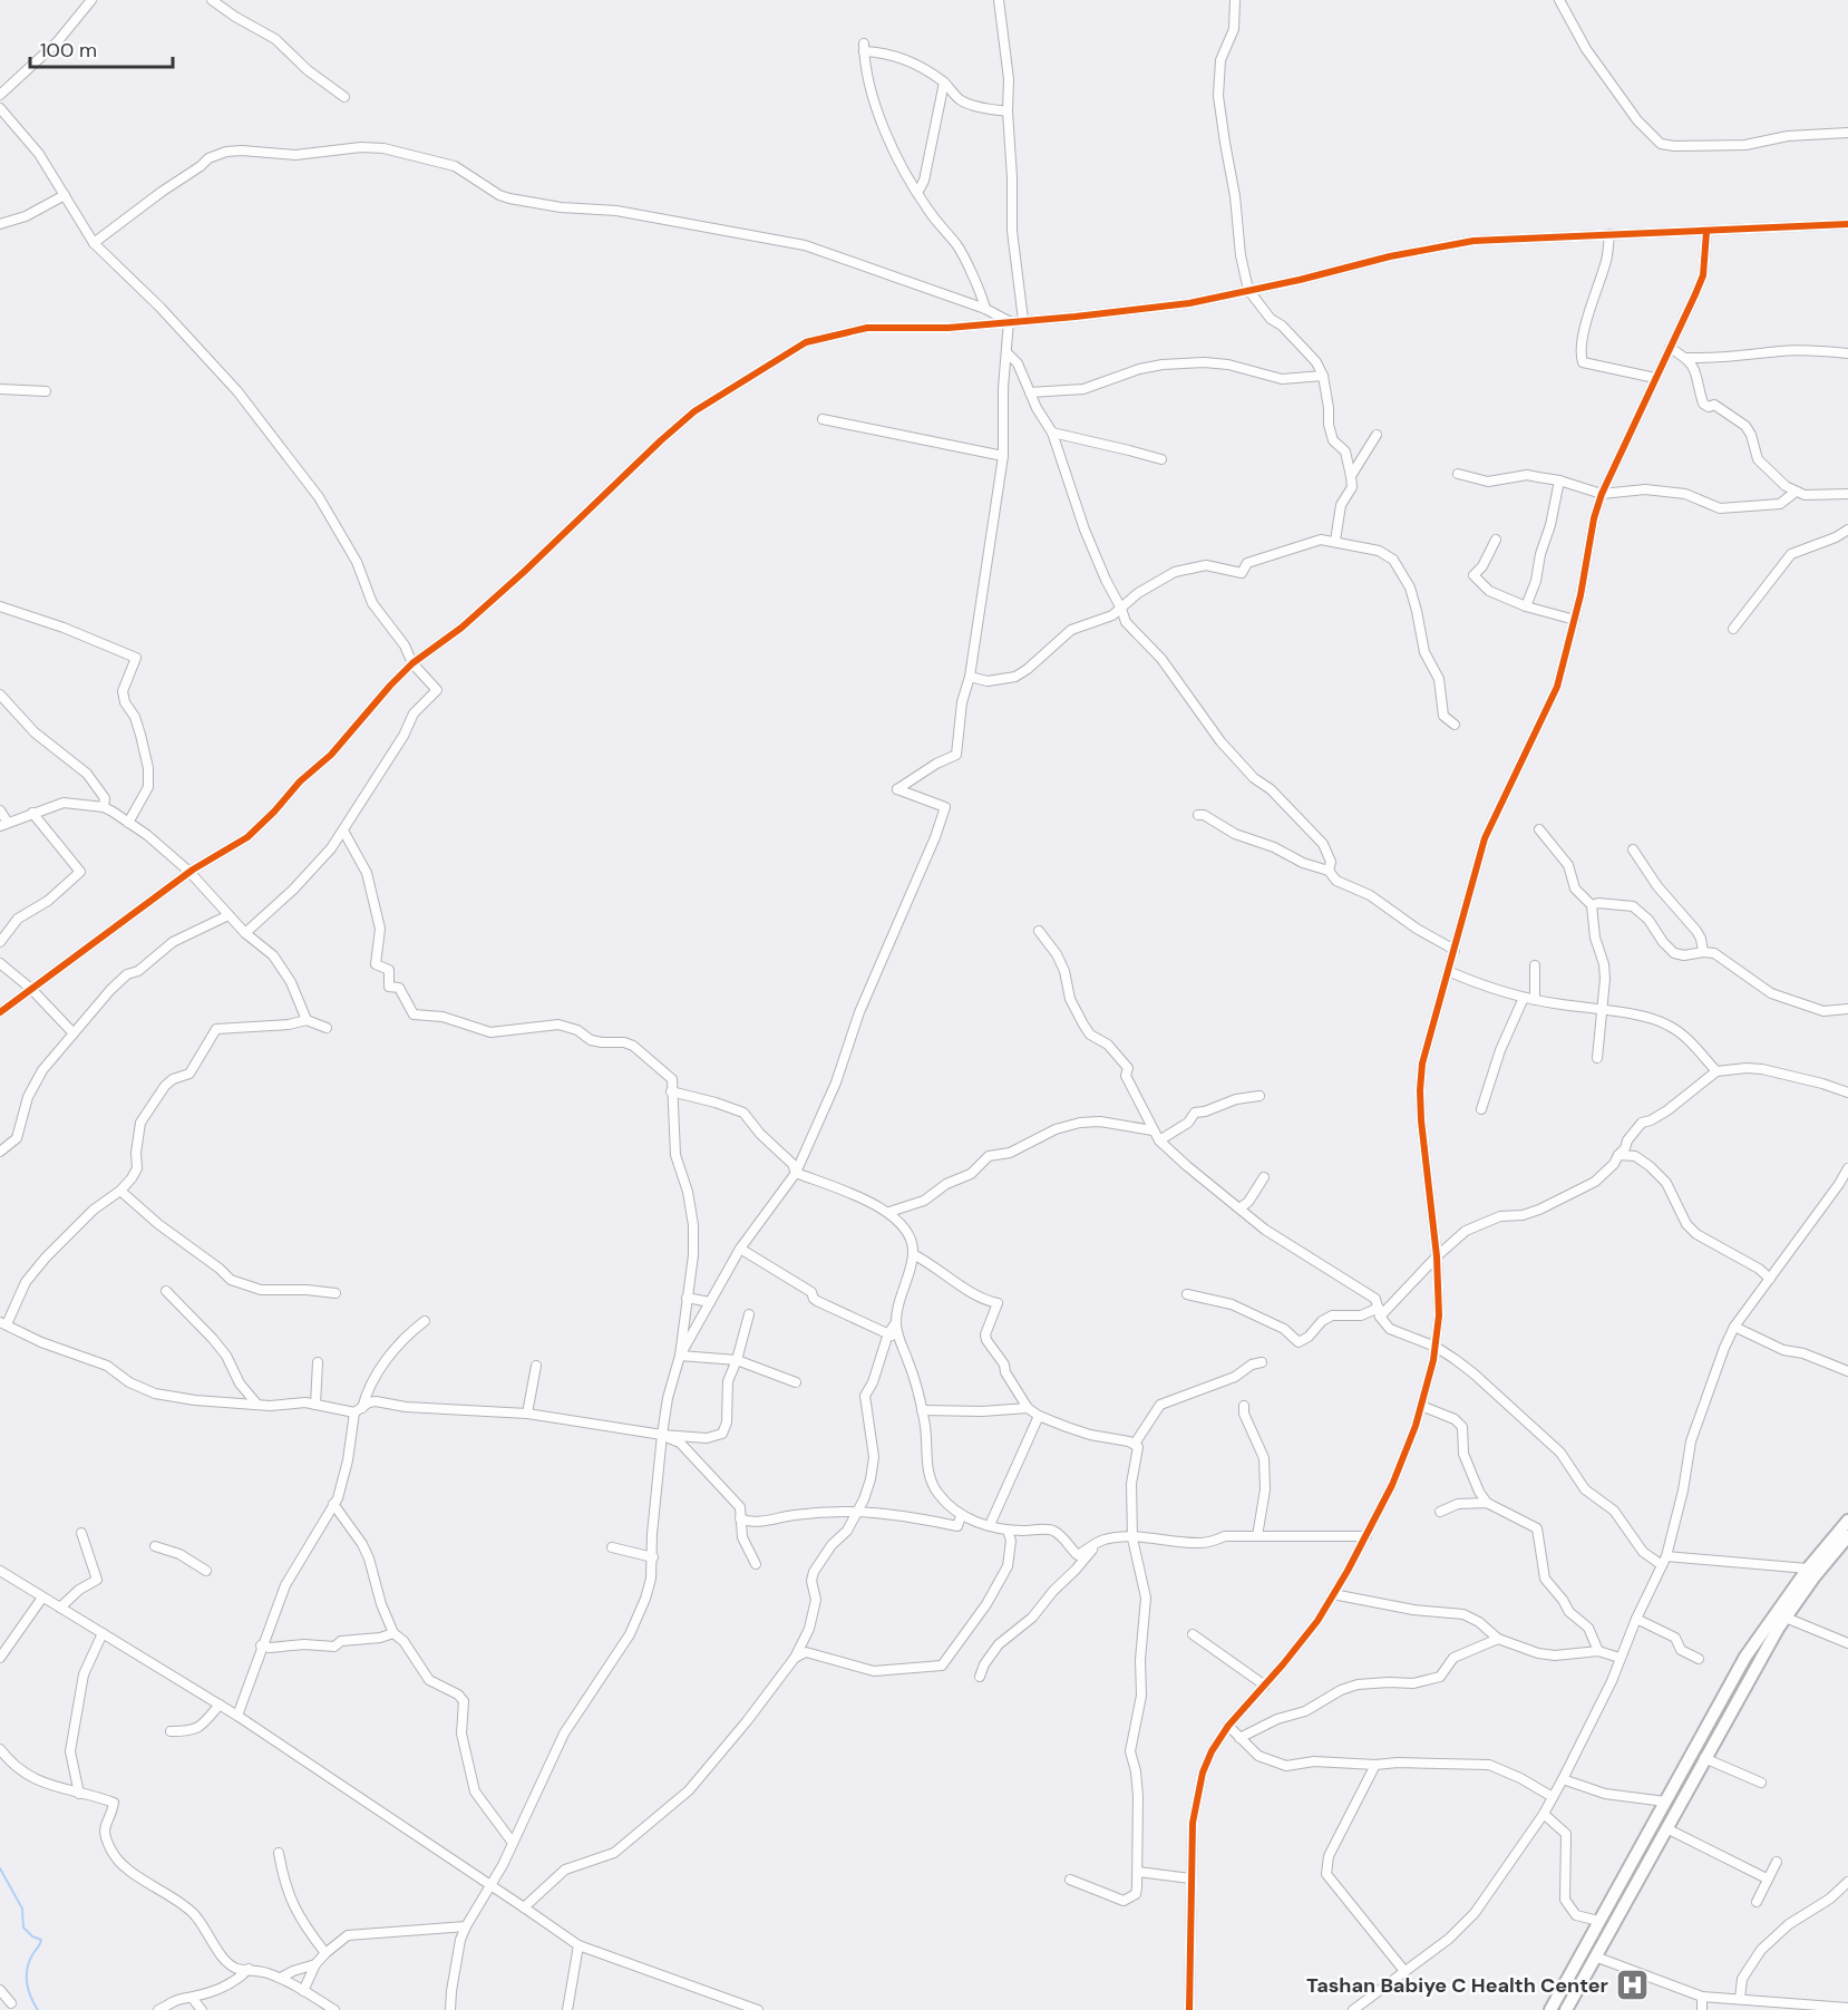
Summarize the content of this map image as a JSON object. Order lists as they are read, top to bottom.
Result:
{
  "places": {
    "hospital": ["Tashan Babiye C Health Center"]
  },
  "scale_bar": "100 m"
}
